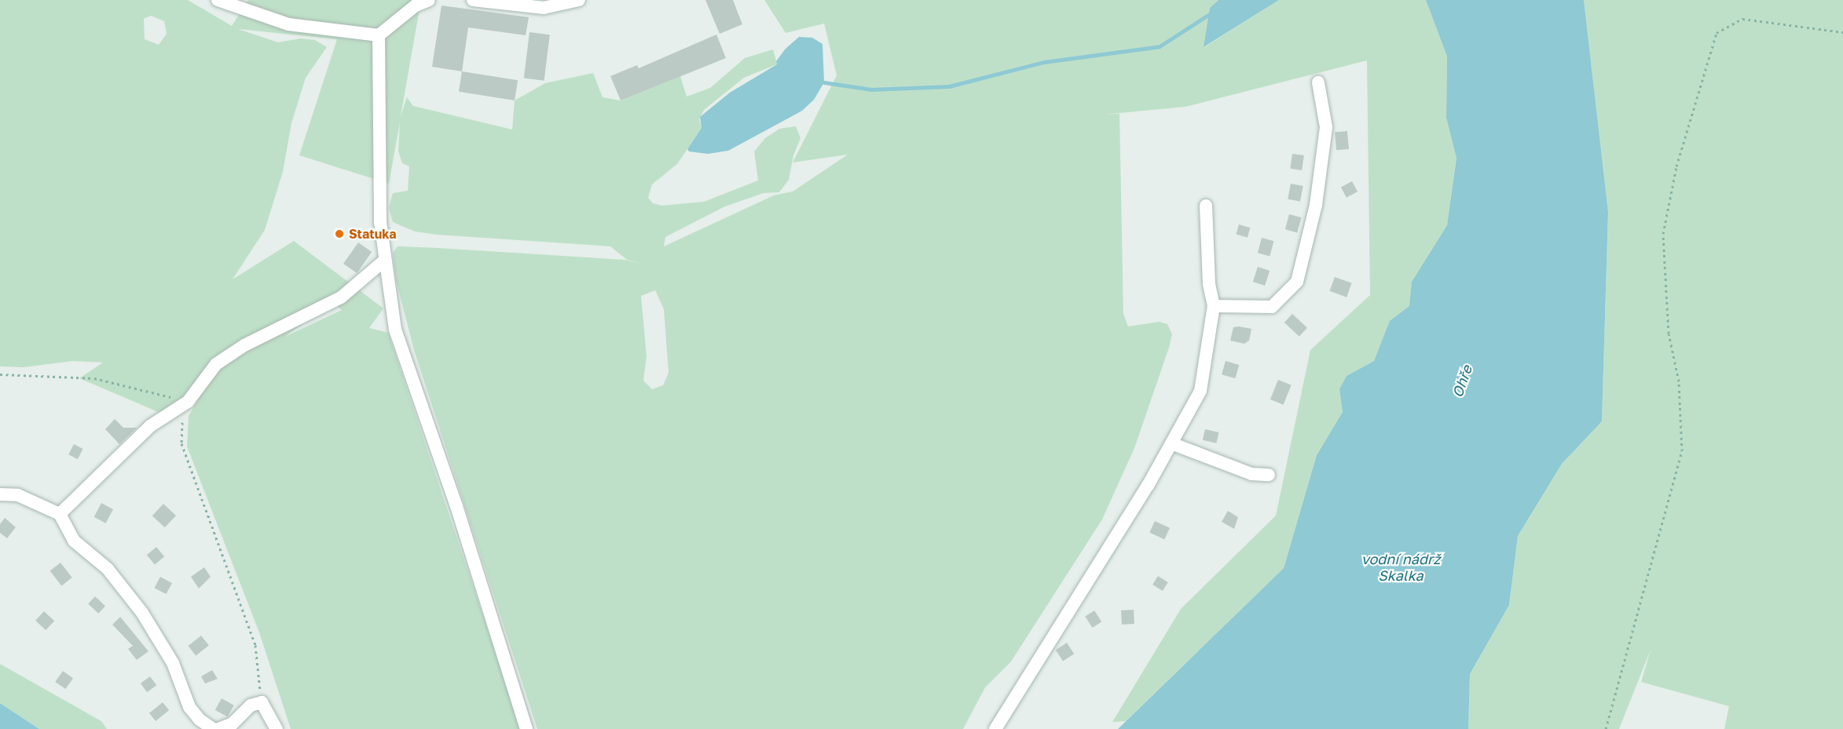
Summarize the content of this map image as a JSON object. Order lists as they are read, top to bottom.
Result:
{
  "water": ["Ohře", "vodní nádrž Skalka"],
  "places": ["Statuka"]
}
